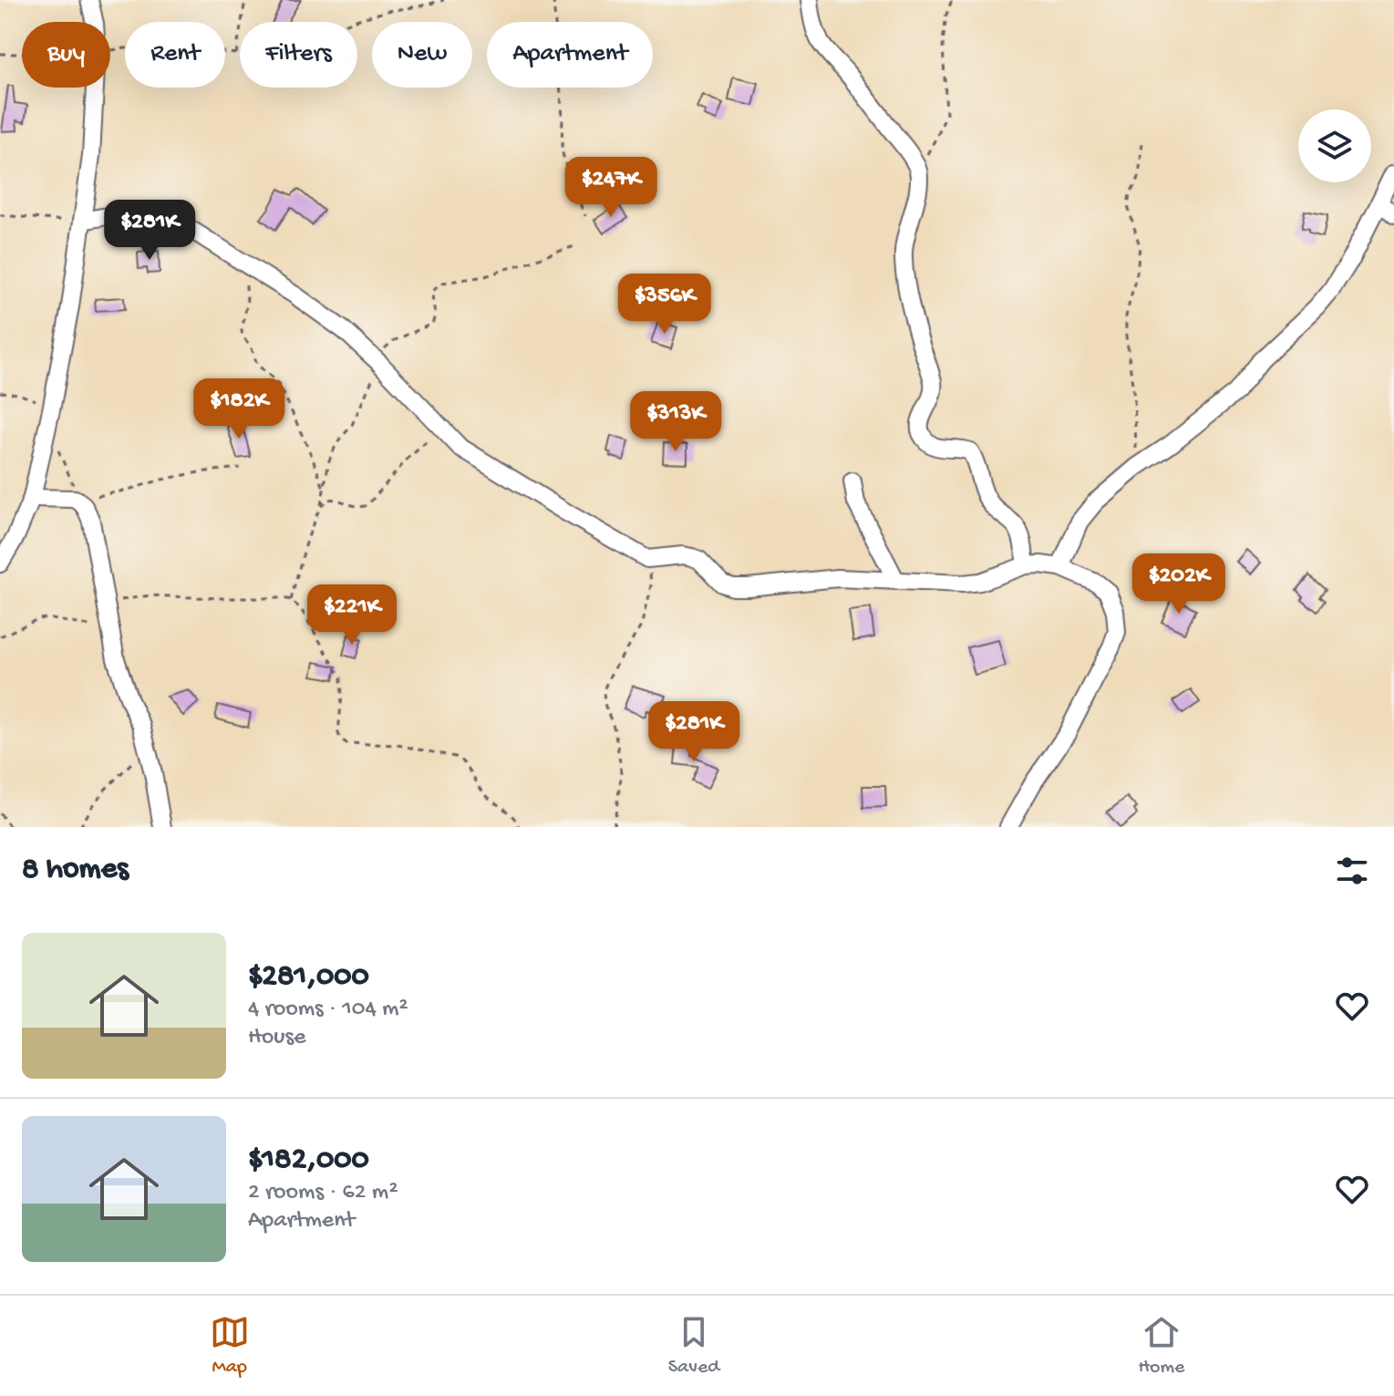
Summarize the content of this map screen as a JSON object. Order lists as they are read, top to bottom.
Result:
{
  "page": {
    "chip": [
      "Buy",
      "Rent",
      "Filters",
      "New",
      "Apartment"
    ],
    "price": [
      "$247K",
      "$281K",
      "$356K",
      "$182K",
      "$313K",
      "$202K",
      "$221K",
      "$281K"
    ],
    "heading": "8 homes",
    "list": [
      {
        "name": "$281,000",
        "note": "4 rooms · 104 m² · House"
      },
      {
        "name": "$182,000",
        "note": "2 rooms · 62 m² · Apartment"
      }
    ],
    "tabs": ["Map", "Saved", "Home"]
  }
}
